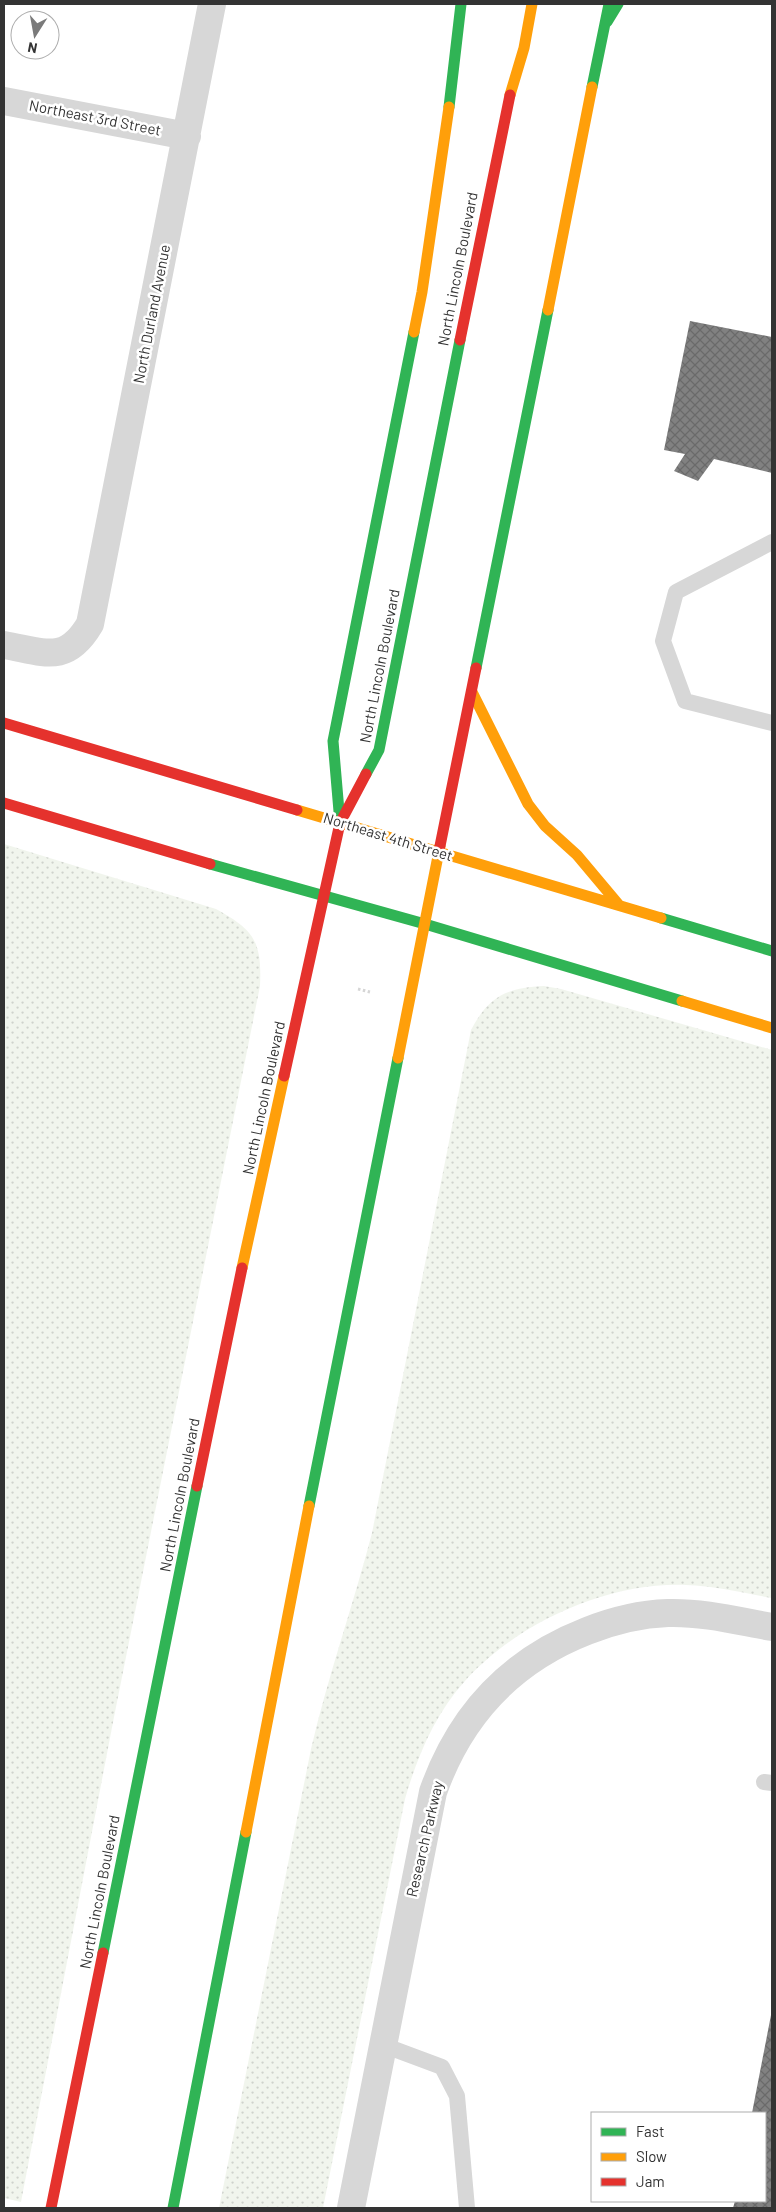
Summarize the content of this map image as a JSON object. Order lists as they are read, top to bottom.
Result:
{
  "streets": {
    "main road": ["North Lincoln Boulevard", "Northeast 4th Street"],
    "street": ["Northeast 3rd Street", "North Durland Avenue", "Research Parkway"]
  },
  "crossings": [
    ["Northeast 3rd Street", "North Durland Avenue"],
    ["North Lincoln Boulevard", "Northeast 4th Street"]
  ],
  "legend": ["Fast", "Slow", "Jam"],
  "north": "bottom"
}
